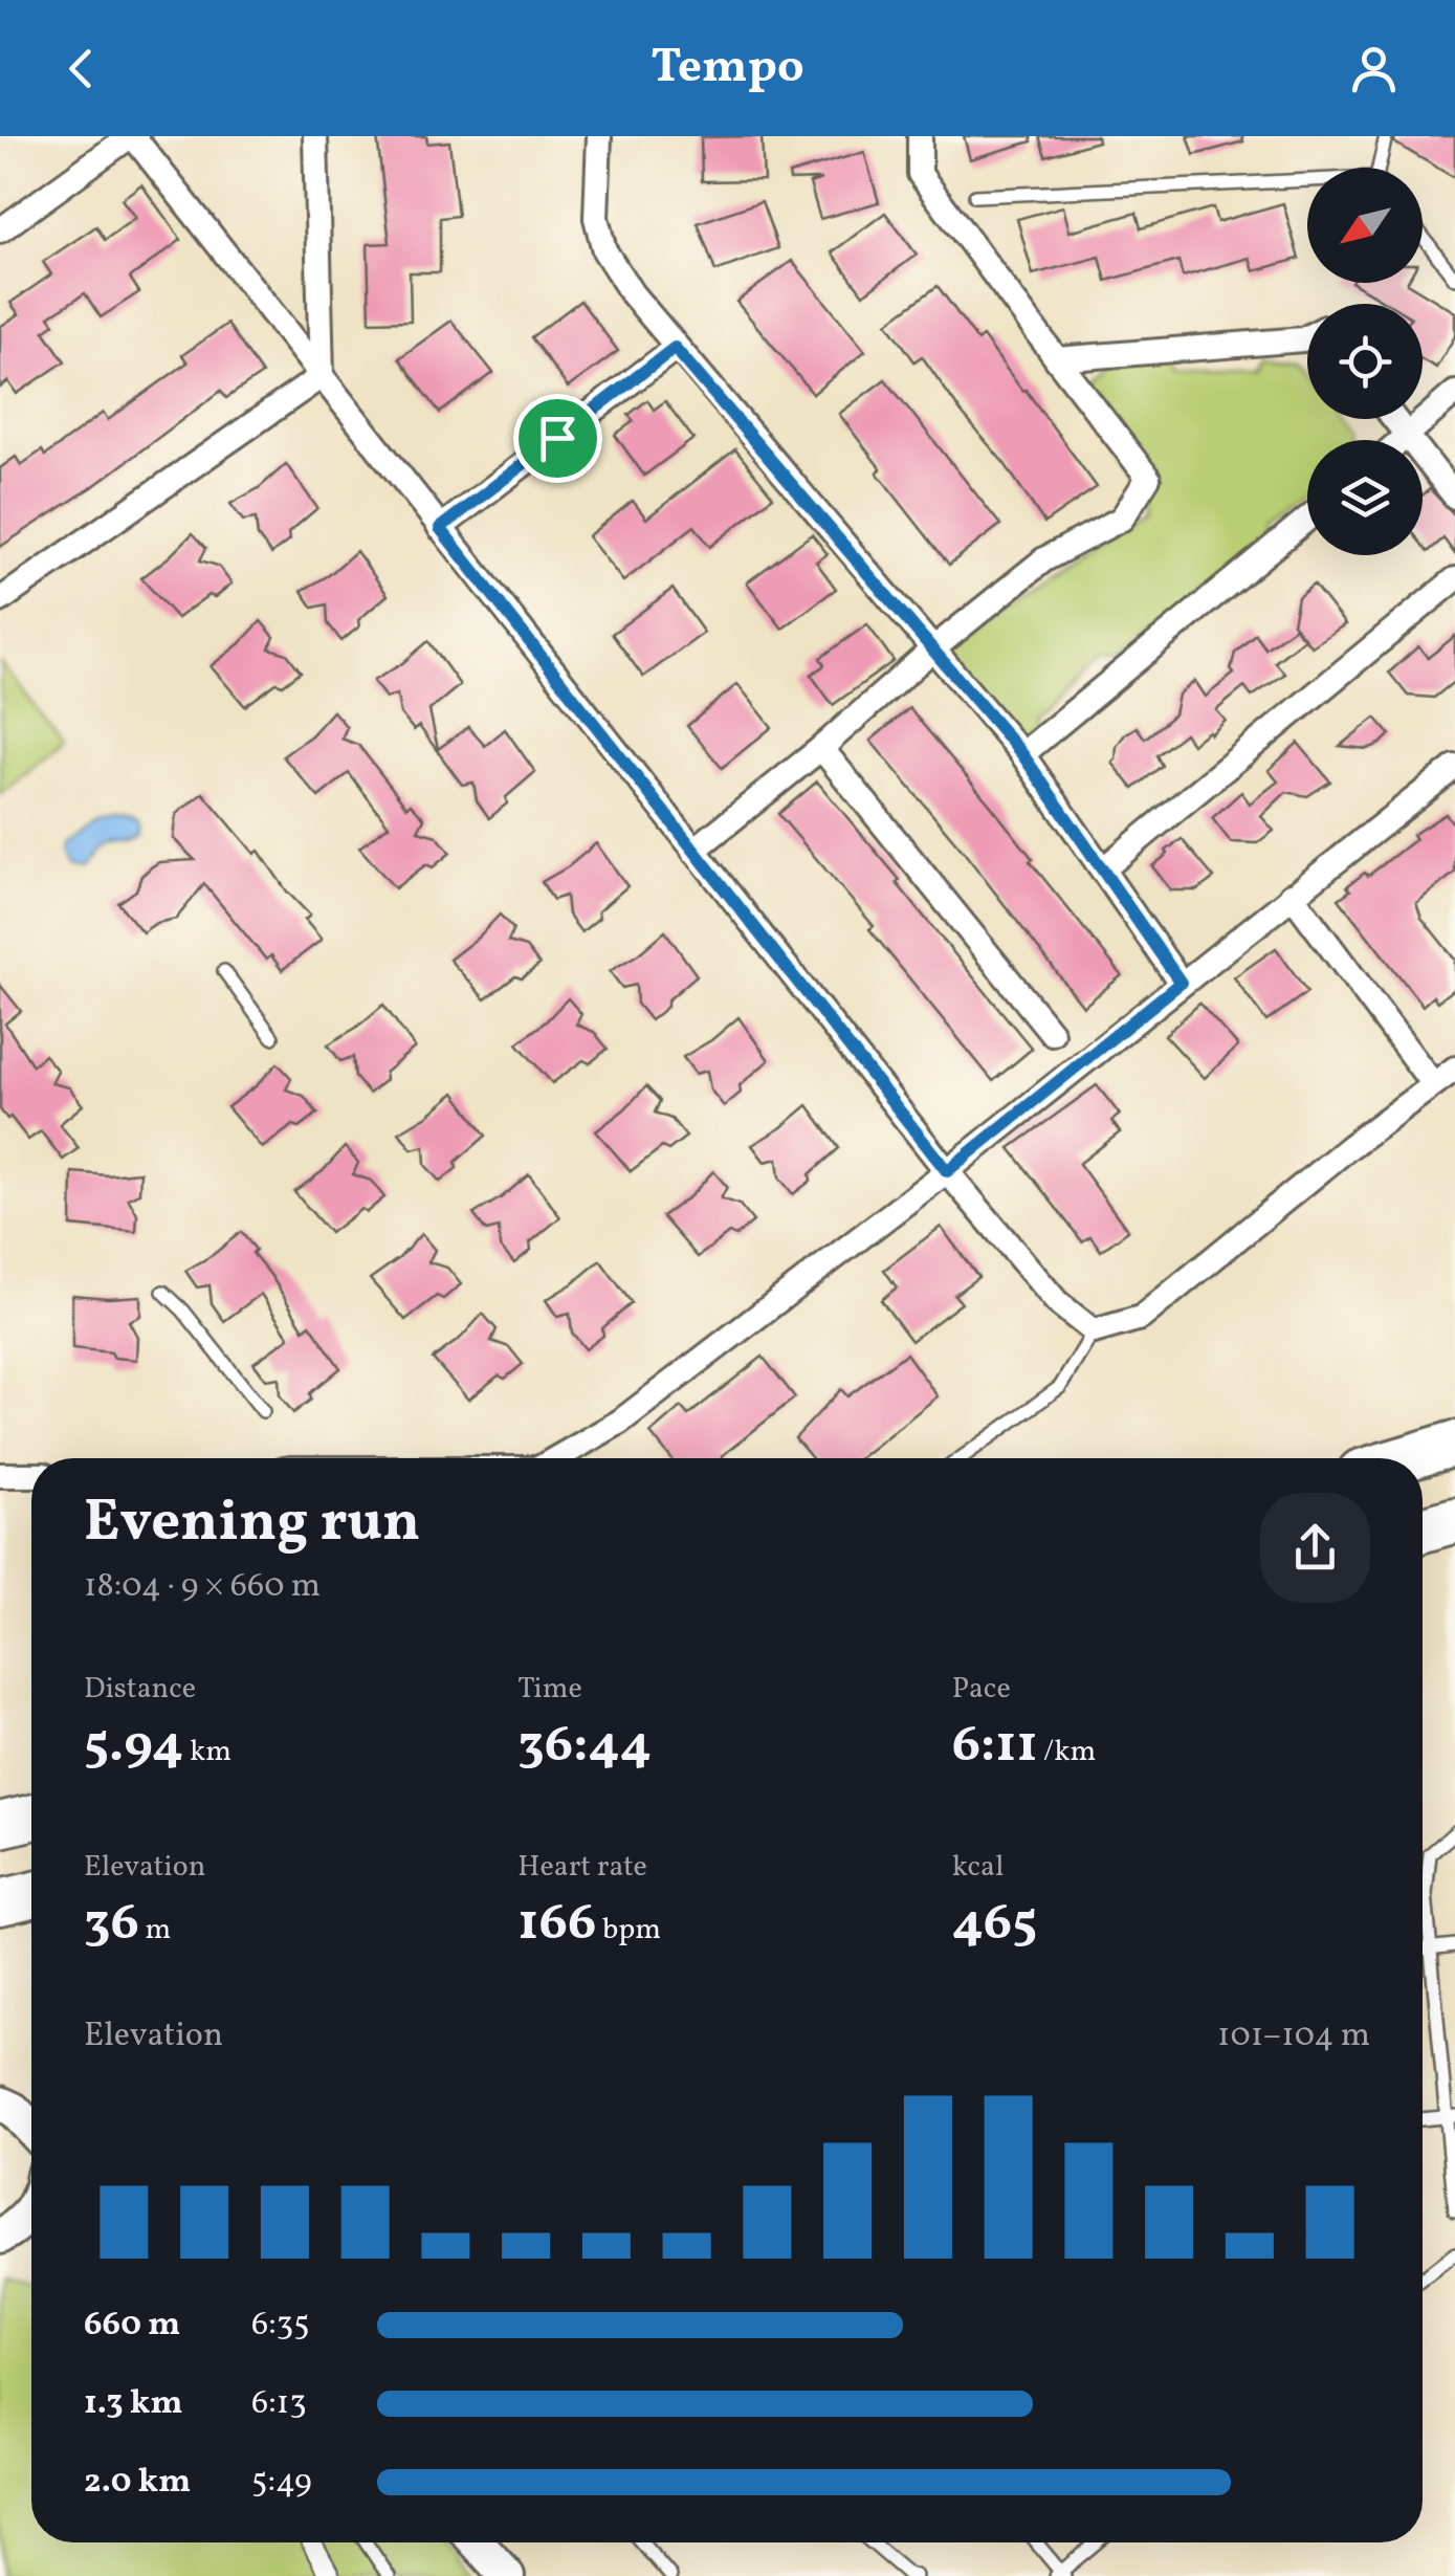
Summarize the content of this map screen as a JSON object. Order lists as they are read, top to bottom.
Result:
{
  "north": "bottom left",
  "page": {
    "header": "Tempo",
    "heading": ["Evening run", "18:04 · 9 × 660 m"],
    "stats": [
      ["Distance", "5.94 km"],
      ["Time", "36:44"],
      ["Pace", "6:11 /km"],
      ["Elevation", "36 m"],
      ["Heart rate", "166 bpm"],
      ["kcal", "465"]
    ],
    "chart": ["Elevation", "101–104 m"],
    "list": [
      {
        "name": "660 m",
        "note": "6:35"
      },
      {
        "name": "1.3 km",
        "note": "6:13"
      },
      {
        "name": "2.0 km",
        "note": "5:49"
      }
    ]
  }
}
